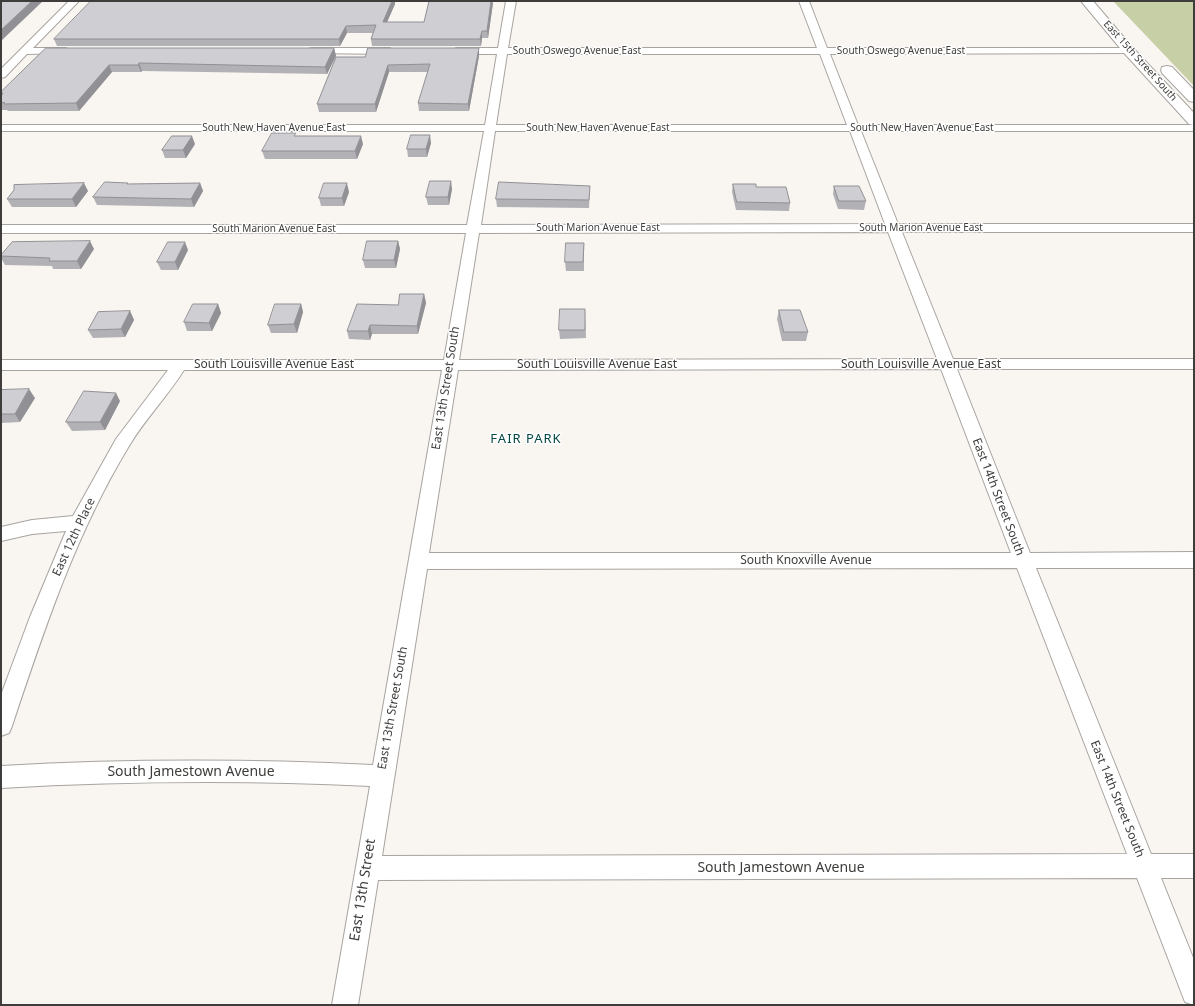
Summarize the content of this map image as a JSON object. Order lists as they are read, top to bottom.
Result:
{
  "streets": {
    "main road": ["East 15th Street South"],
    "street": [
      "South Oswego Avenue East",
      "South New Haven Avenue East",
      "South Marion Avenue East",
      "South Louisville Avenue East",
      "East 13th Street South",
      "East 14th Street South",
      "East 12th Place",
      "South Knoxville Avenue",
      "South Jamestown Avenue",
      "East 13th Street"
    ]
  },
  "crossings": [
    ["South Oswego Avenue East", "East 15th Street South"],
    ["South Oswego Avenue East", "East 13th Street South"],
    ["South Oswego Avenue East", "East 14th Street South"],
    ["South New Haven Avenue East", "East 13th Street South"],
    ["South New Haven Avenue East", "East 14th Street South"],
    ["South Marion Avenue East", "East 13th Street South"],
    ["South Marion Avenue East", "East 14th Street South"],
    ["South Louisville Avenue East", "East 13th Street South"],
    ["South Louisville Avenue East", "East 14th Street South"],
    ["South Louisville Avenue East", "East 12th Place"],
    ["East 13th Street South", "South Knoxville Avenue"],
    ["East 13th Street South", "South Jamestown Avenue"],
    ["East 13th Street South", "East 13th Street"],
    ["East 14th Street South", "South Knoxville Avenue"],
    ["East 14th Street South", "South Jamestown Avenue"],
    ["South Jamestown Avenue", "East 13th Street"]
  ],
  "districts": ["FAIR PARK"]
}
